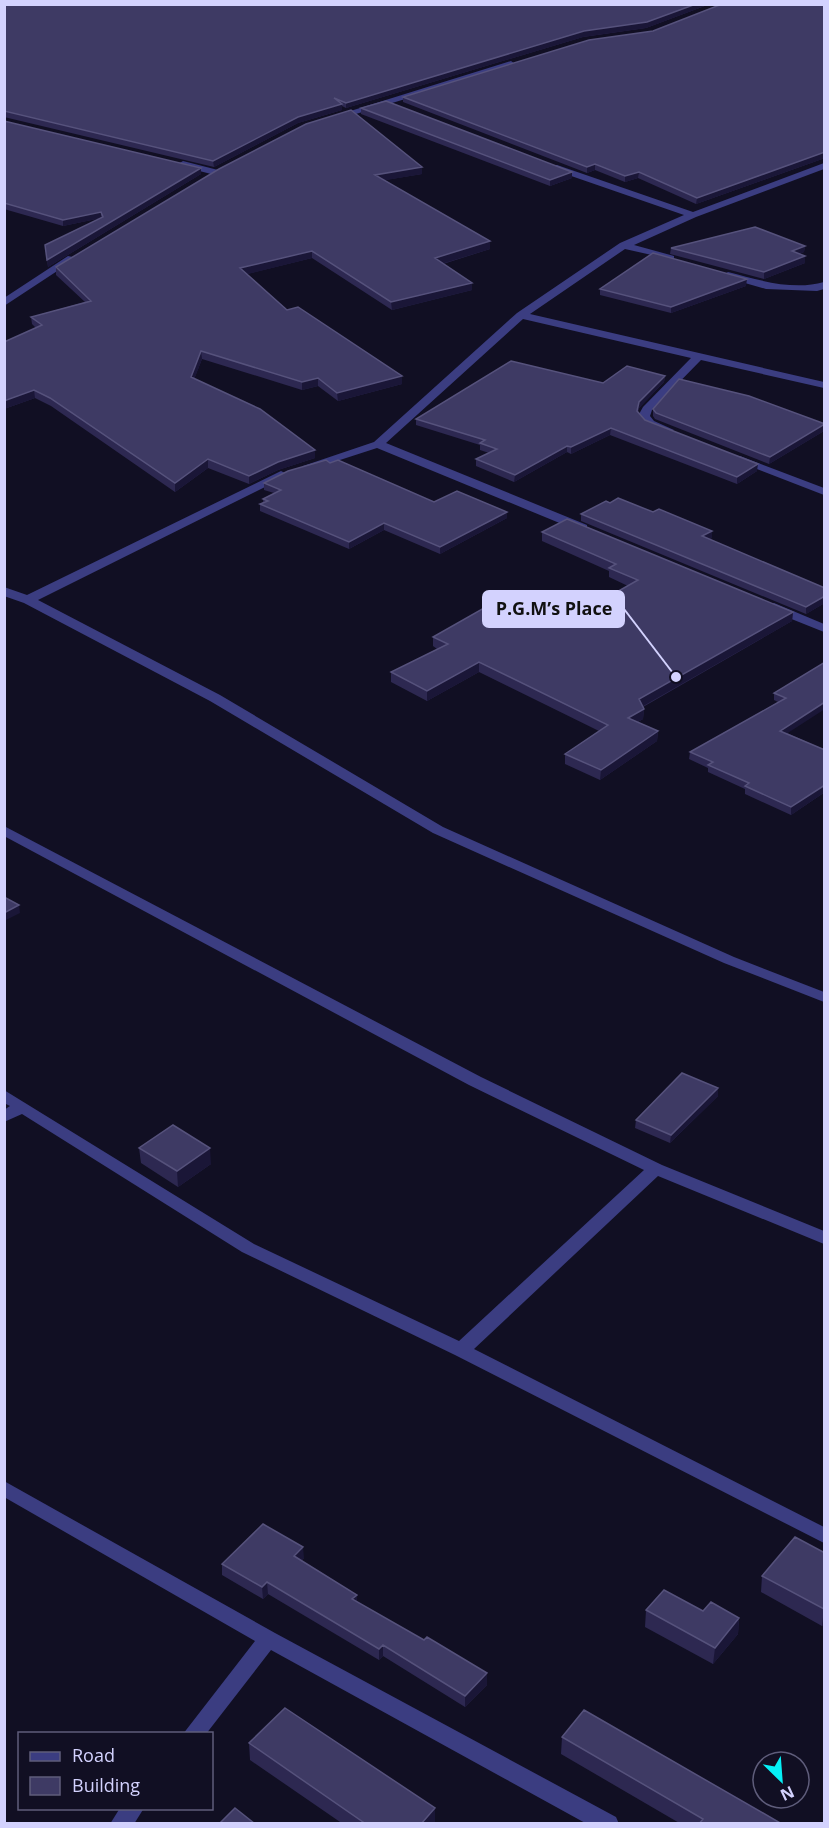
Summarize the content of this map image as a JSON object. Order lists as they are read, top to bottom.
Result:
{
  "places": ["P.G.M’s Place"],
  "legend": ["Road", "Building"],
  "north": "bottom right"
}
